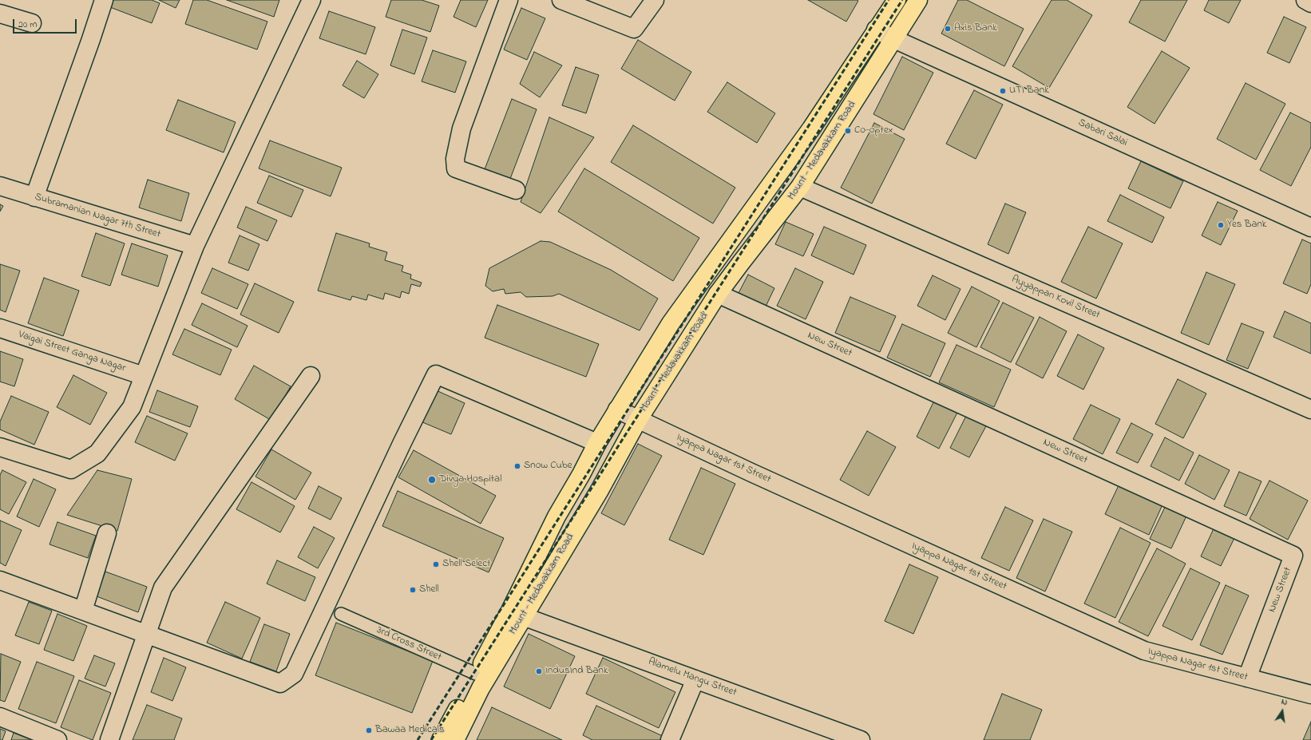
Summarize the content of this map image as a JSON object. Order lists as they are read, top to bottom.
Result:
{
  "streets": {
    "main road": ["Mount - Medavakkam Road"],
    "street": [
      "Sabari Salai",
      "Subramanian Nagar 7th Street",
      "Ayyappan Kovil Street",
      "New Street",
      "Vaigai Street Ganga Nagar",
      "Iyappa Nagar 1st Street",
      "Alamelu Mangu Street"
    ],
    "lane": ["3rd Cross Street"]
  },
  "crossings": [
    ["Sabari Salai", "Mount - Medavakkam Road"],
    ["Mount - Medavakkam Road", "Ayyappan Kovil Street"],
    ["Mount - Medavakkam Road", "New Street"],
    ["Mount - Medavakkam Road", "Iyappa Nagar 1st Street"],
    ["Mount - Medavakkam Road", "3rd Cross Street"],
    ["Mount - Medavakkam Road", "Alamelu Mangu Street"],
    ["New Street", "Iyappa Nagar 1st Street"]
  ],
  "places": [
    "Axis Bank",
    "UTI Bank",
    "Co-optex",
    "Yes Bank",
    "Snow Cube",
    "Divya Hospital",
    "Shell Select",
    "Shell",
    "IndusInd Bank",
    "Bawaa Medicals"
  ],
  "scale_bar": "20 m",
  "north": "top"
}
